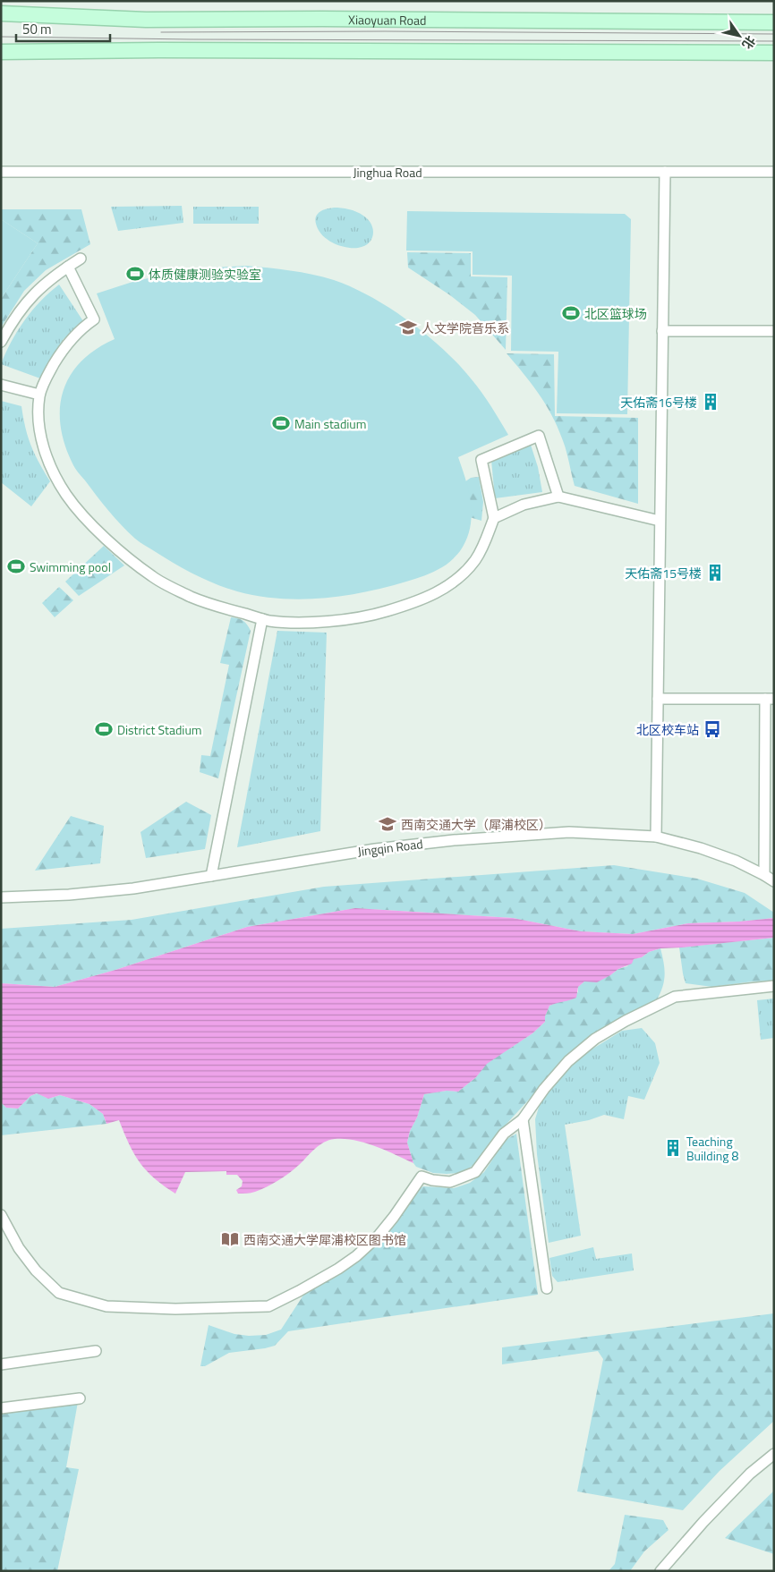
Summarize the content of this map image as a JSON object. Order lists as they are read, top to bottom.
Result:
{
  "streets": {
    "street": ["Xiaoyuan Road", "Jinghua Road", "Jingqin Road"]
  },
  "places": {
    "sports": [
      "体质健康测验实验室",
      "北区篮球场",
      "Main stadium",
      "Swimming pool",
      "District Stadium"
    ],
    "school or university": ["人文学院音乐系", "西南交通大学（犀浦校区）"],
    "building": ["天佑斋16号楼", "天佑斋15号楼", "Teaching Building 8"],
    "bus stop": ["北区校车站"],
    "library": ["西南交通大学犀浦校区图书馆"]
  },
  "scale_bar": "50 m",
  "north": "bottom right"
}
